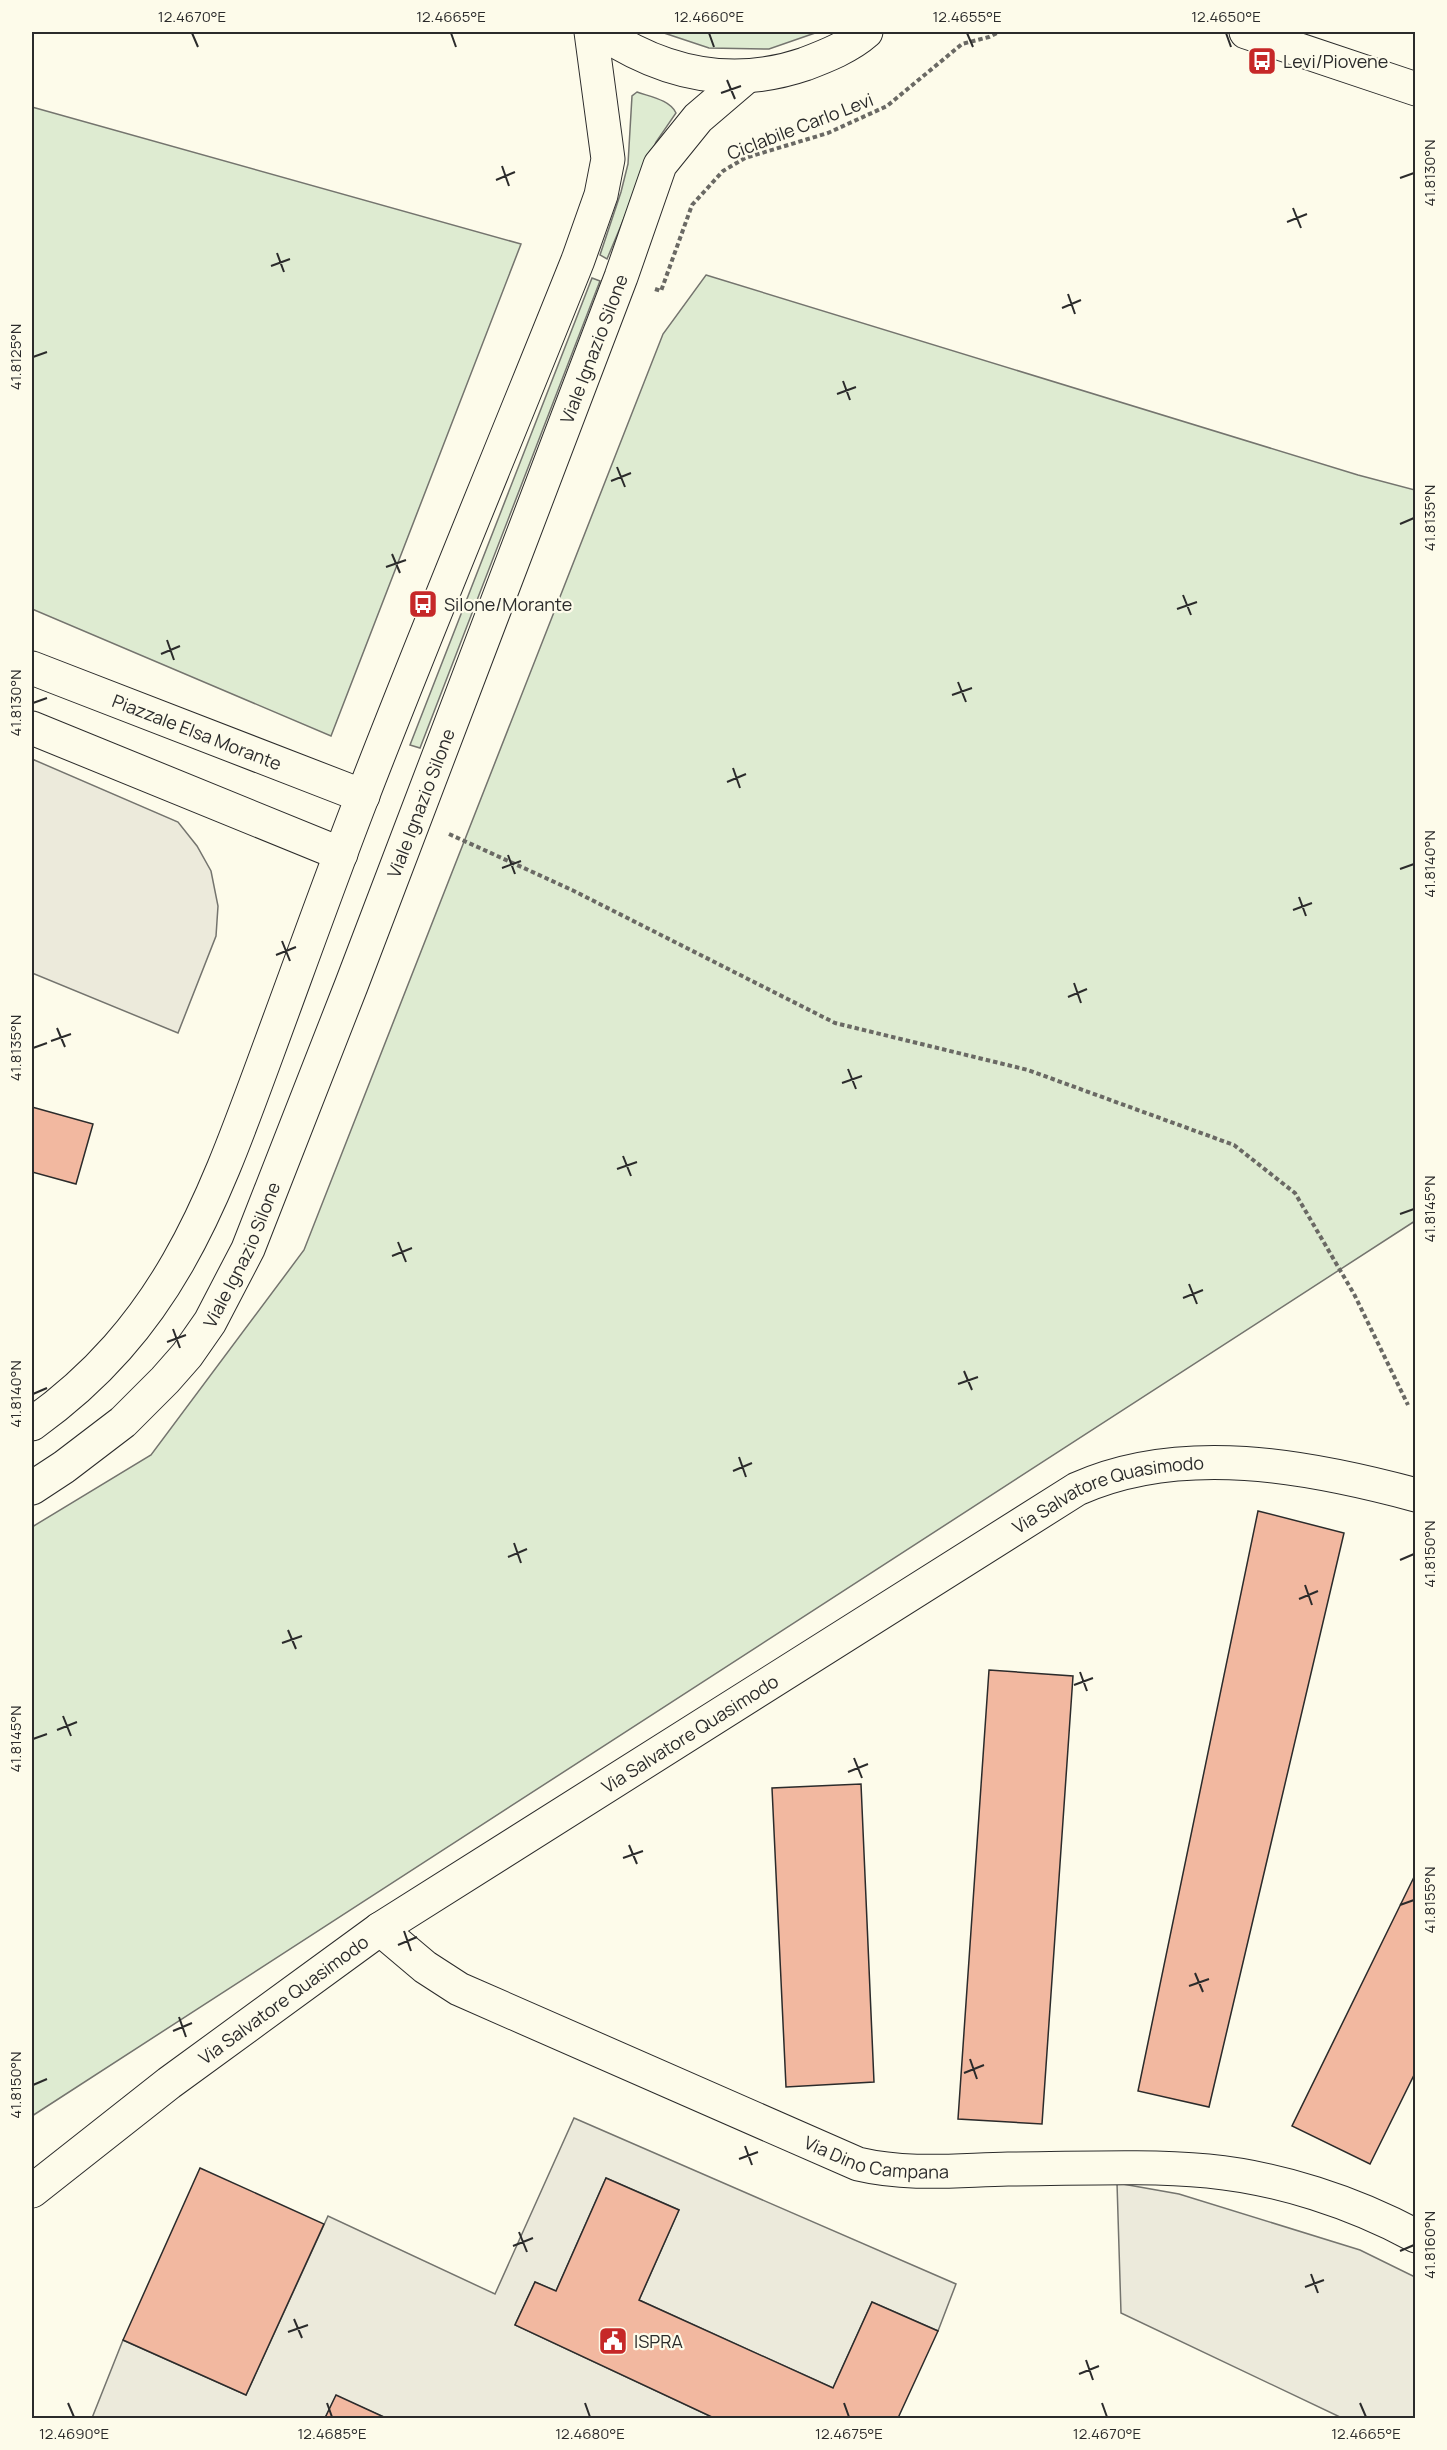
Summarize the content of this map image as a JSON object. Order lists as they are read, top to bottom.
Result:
{
  "streets": {
    "street": [
      "Viale Ignazio Silone",
      "Piazzale Elsa Morante",
      "Via Salvatore Quasimodo",
      "Via Dino Campana"
    ],
    "path": ["Ciclabile Carlo Levi"]
  },
  "crossings": [
    ["Via Salvatore Quasimodo", "Via Dino Campana"]
  ],
  "places": {
    "bus stop": ["Levi/Piovene", "Silone/Morante"],
    "public building": ["ISPRA"]
  },
  "coordinates": [
    "12.4670°E",
    "12.4665°E",
    "12.4660°E",
    "12.4655°E",
    "12.4650°E",
    "41.8130°N",
    "41.8125°N",
    "41.8135°N",
    "41.8140°N",
    "41.8145°N",
    "41.8150°N",
    "41.8155°N",
    "41.8160°N",
    "12.4690°E",
    "12.4685°E",
    "12.4680°E",
    "12.4675°E"
  ]
}
